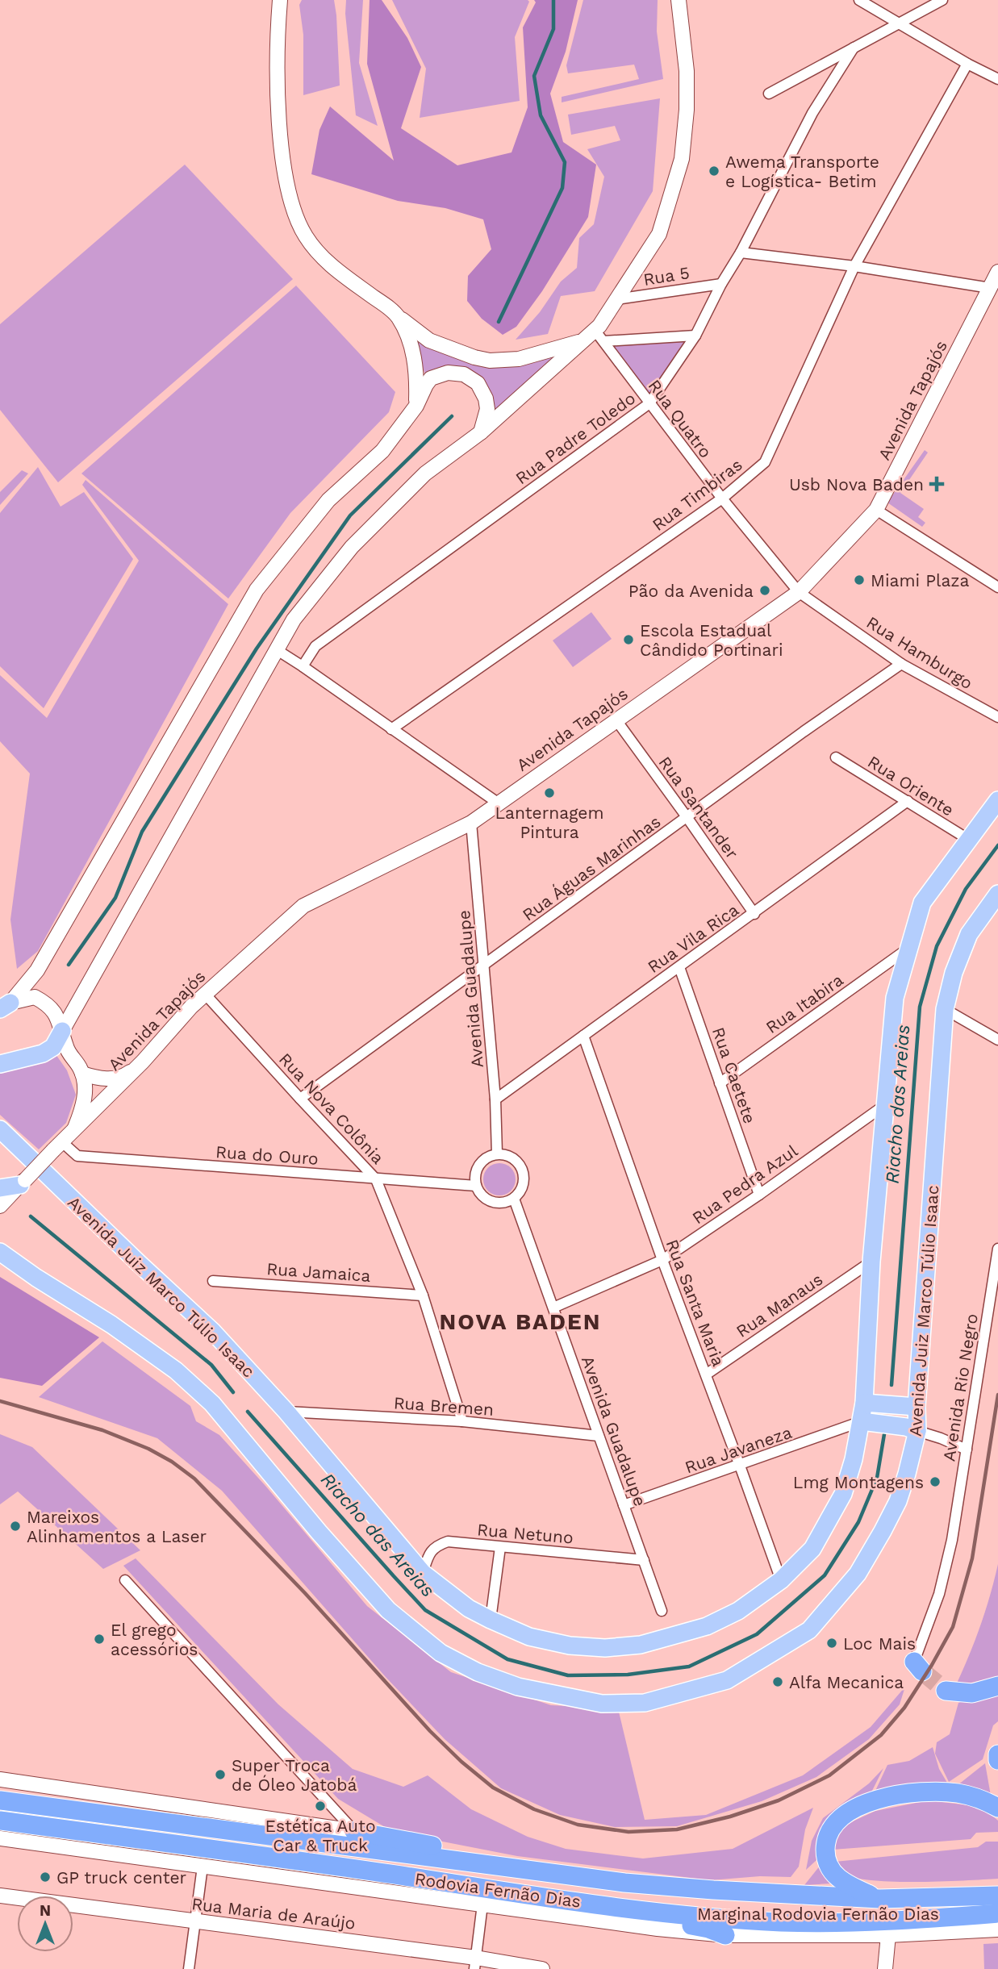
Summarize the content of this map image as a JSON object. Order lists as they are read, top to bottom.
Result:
{
  "streets": {
    "highway": ["Rodovia Fernão Dias"],
    "main road": [
      "Avenida Tapajós",
      "Avenida Juiz Marco Túlio Isaac",
      "Rua Maria de Araújo",
      "Marginal Rodovia Fernão Dias"
    ],
    "street": [
      "Rua 5",
      "Rua Quatro",
      "Rua Padre Toledo",
      "Rua Timbiras",
      "Rua Hamburgo",
      "Rua Oriente",
      "Rua Santander",
      "Rua Águas Marinhas",
      "Rua Vila Rica",
      "Avenida Guadalupe",
      "Rua Itabira",
      "Rua Caetete",
      "Rua Nova Colônia",
      "Rua do Ouro",
      "Rua Pedra Azul",
      "Rua Jamaica",
      "Rua Santa Maria",
      "Rua Manaus",
      "Avenida Rio Negro",
      "Rua Bremen",
      "Rua Javaneza",
      "Rua Netuno"
    ]
  },
  "crossings": [
    ["Rua 5", "Rua Padre Toledo"],
    ["Avenida Tapajós", "Rua Quatro"],
    ["Avenida Tapajós", "Rua Hamburgo"],
    ["Avenida Tapajós", "Rua Santander"],
    ["Avenida Tapajós", "Avenida Guadalupe"],
    ["Avenida Tapajós", "Rua Nova Colônia"],
    ["Avenida Tapajós", "Rua do Ouro"],
    ["Rua Quatro", "Rua Padre Toledo"],
    ["Rua Quatro", "Rua Timbiras"],
    ["Rua Quatro", "Rua Hamburgo"],
    ["Rua Hamburgo", "Rua Águas Marinhas"],
    ["Rua Oriente", "Rua Vila Rica"],
    ["Rua Oriente", "Avenida Juiz Marco Túlio Isaac"],
    ["Rua Santander", "Rua Águas Marinhas"],
    ["Rua Santander", "Rua Vila Rica"],
    ["Rua Águas Marinhas", "Avenida Guadalupe"],
    ["Rua Águas Marinhas", "Rua Nova Colônia"],
    ["Rua Vila Rica", "Avenida Guadalupe"],
    ["Rua Vila Rica", "Rua Caetete"],
    ["Rua Vila Rica", "Rua Santa Maria"],
    ["Avenida Guadalupe", "Rua do Ouro"],
    ["Avenida Guadalupe", "Rua Pedra Azul"],
    ["Avenida Guadalupe", "Rua Bremen"],
    ["Avenida Guadalupe", "Rua Javaneza"],
    ["Avenida Guadalupe", "Rua Netuno"],
    ["Rua Itabira", "Rua Caetete"],
    ["Rua Itabira", "Avenida Juiz Marco Túlio Isaac"],
    ["Rua Caetete", "Rua Pedra Azul"],
    ["Rua Nova Colônia", "Rua do Ouro"],
    ["Rua Nova Colônia", "Rua Jamaica"],
    ["Rua Nova Colônia", "Rua Bremen"],
    ["Rua Pedra Azul", "Avenida Juiz Marco Túlio Isaac"],
    ["Rua Pedra Azul", "Rua Santa Maria"],
    ["Avenida Juiz Marco Túlio Isaac", "Rua Santa Maria"],
    ["Avenida Juiz Marco Túlio Isaac", "Rua Manaus"],
    ["Avenida Juiz Marco Túlio Isaac", "Rua Bremen"],
    ["Avenida Juiz Marco Túlio Isaac", "Rua Javaneza"],
    ["Avenida Juiz Marco Túlio Isaac", "Rua Netuno"],
    ["Rua Santa Maria", "Rua Manaus"],
    ["Rua Santa Maria", "Rua Javaneza"]
  ],
  "districts": ["NOVA BADEN"],
  "water": ["Riacho das Areias"],
  "places": {
    "other": [
      "Awema Transporte e Logística- Betim",
      "Miami Plaza",
      "Pão da Avenida",
      "Escola Estadual Cândido Portinari",
      "Lanternagem Pintura",
      "Lmg Montagens",
      "Mareixos Alinhamentos a Laser",
      "El grego acessórios",
      "Loc Mais",
      "Alfa Mecanica",
      "Super Troca de Óleo Jatobá",
      "Estética Auto Car & Truck",
      "GP truck center"
    ],
    "health": ["Usb Nova Baden"]
  },
  "north": "top"
}
